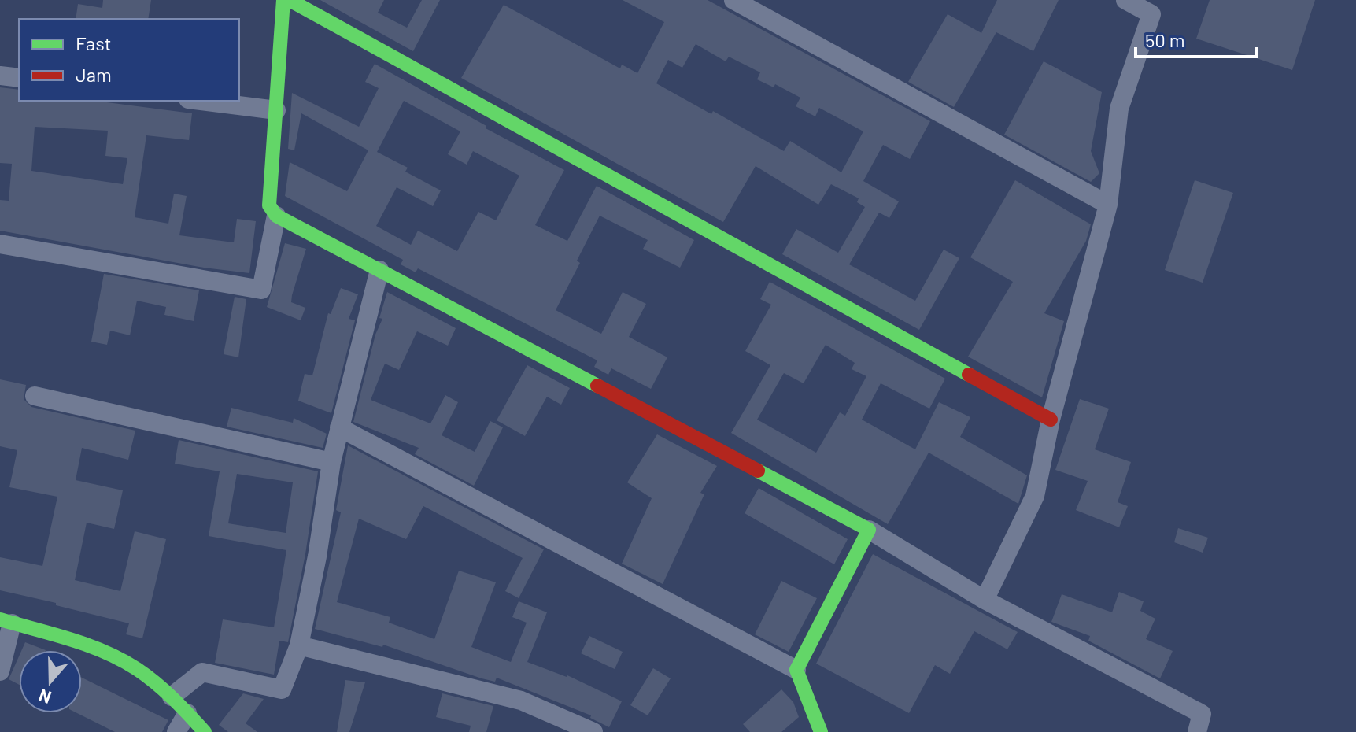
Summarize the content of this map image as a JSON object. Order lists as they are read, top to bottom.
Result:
{
  "legend": ["Fast", "Jam"],
  "scale_bar": "50 m",
  "north": "bottom"
}
